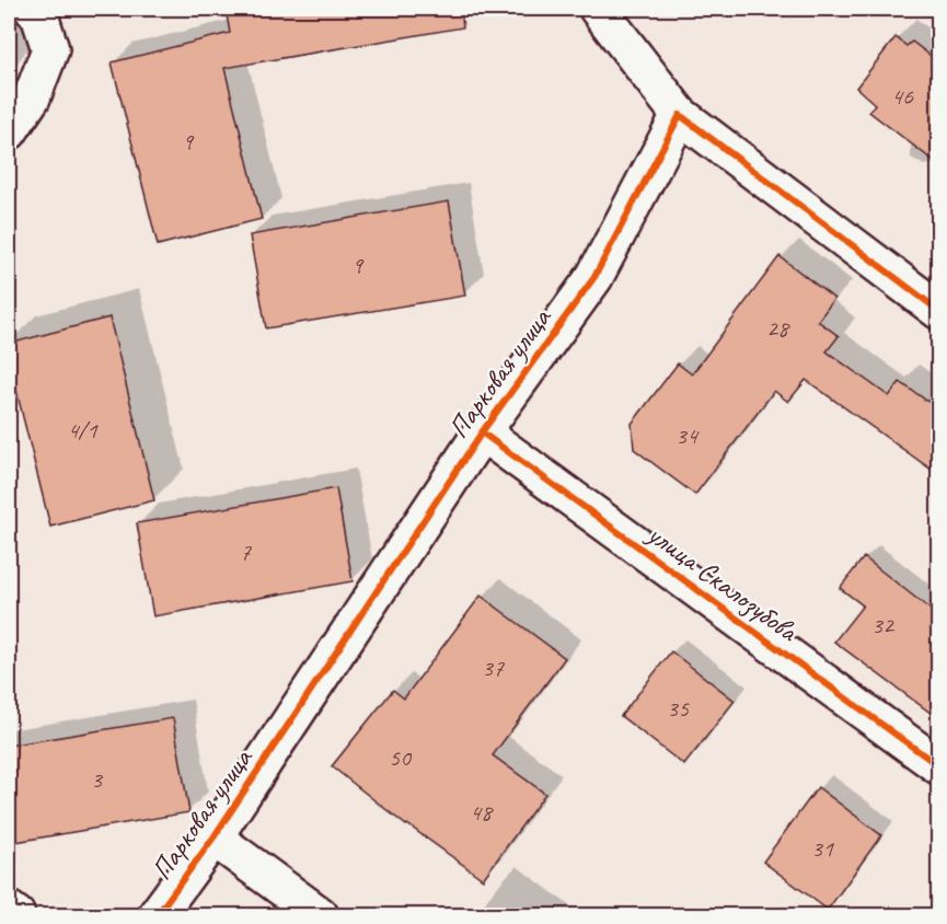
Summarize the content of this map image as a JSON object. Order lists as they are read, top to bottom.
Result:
{
  "streets": {
    "street": ["Парковая улица", "улица Скалозубова"]
  },
  "crossings": [
    ["Парковая улица", "улица Скалозубова"]
  ],
  "house_numbers": [
    "46",
    "9",
    "9",
    "28",
    "4/1",
    "34",
    "7",
    "32",
    "37",
    "35",
    "50",
    "3",
    "48",
    "31"
  ]
}
